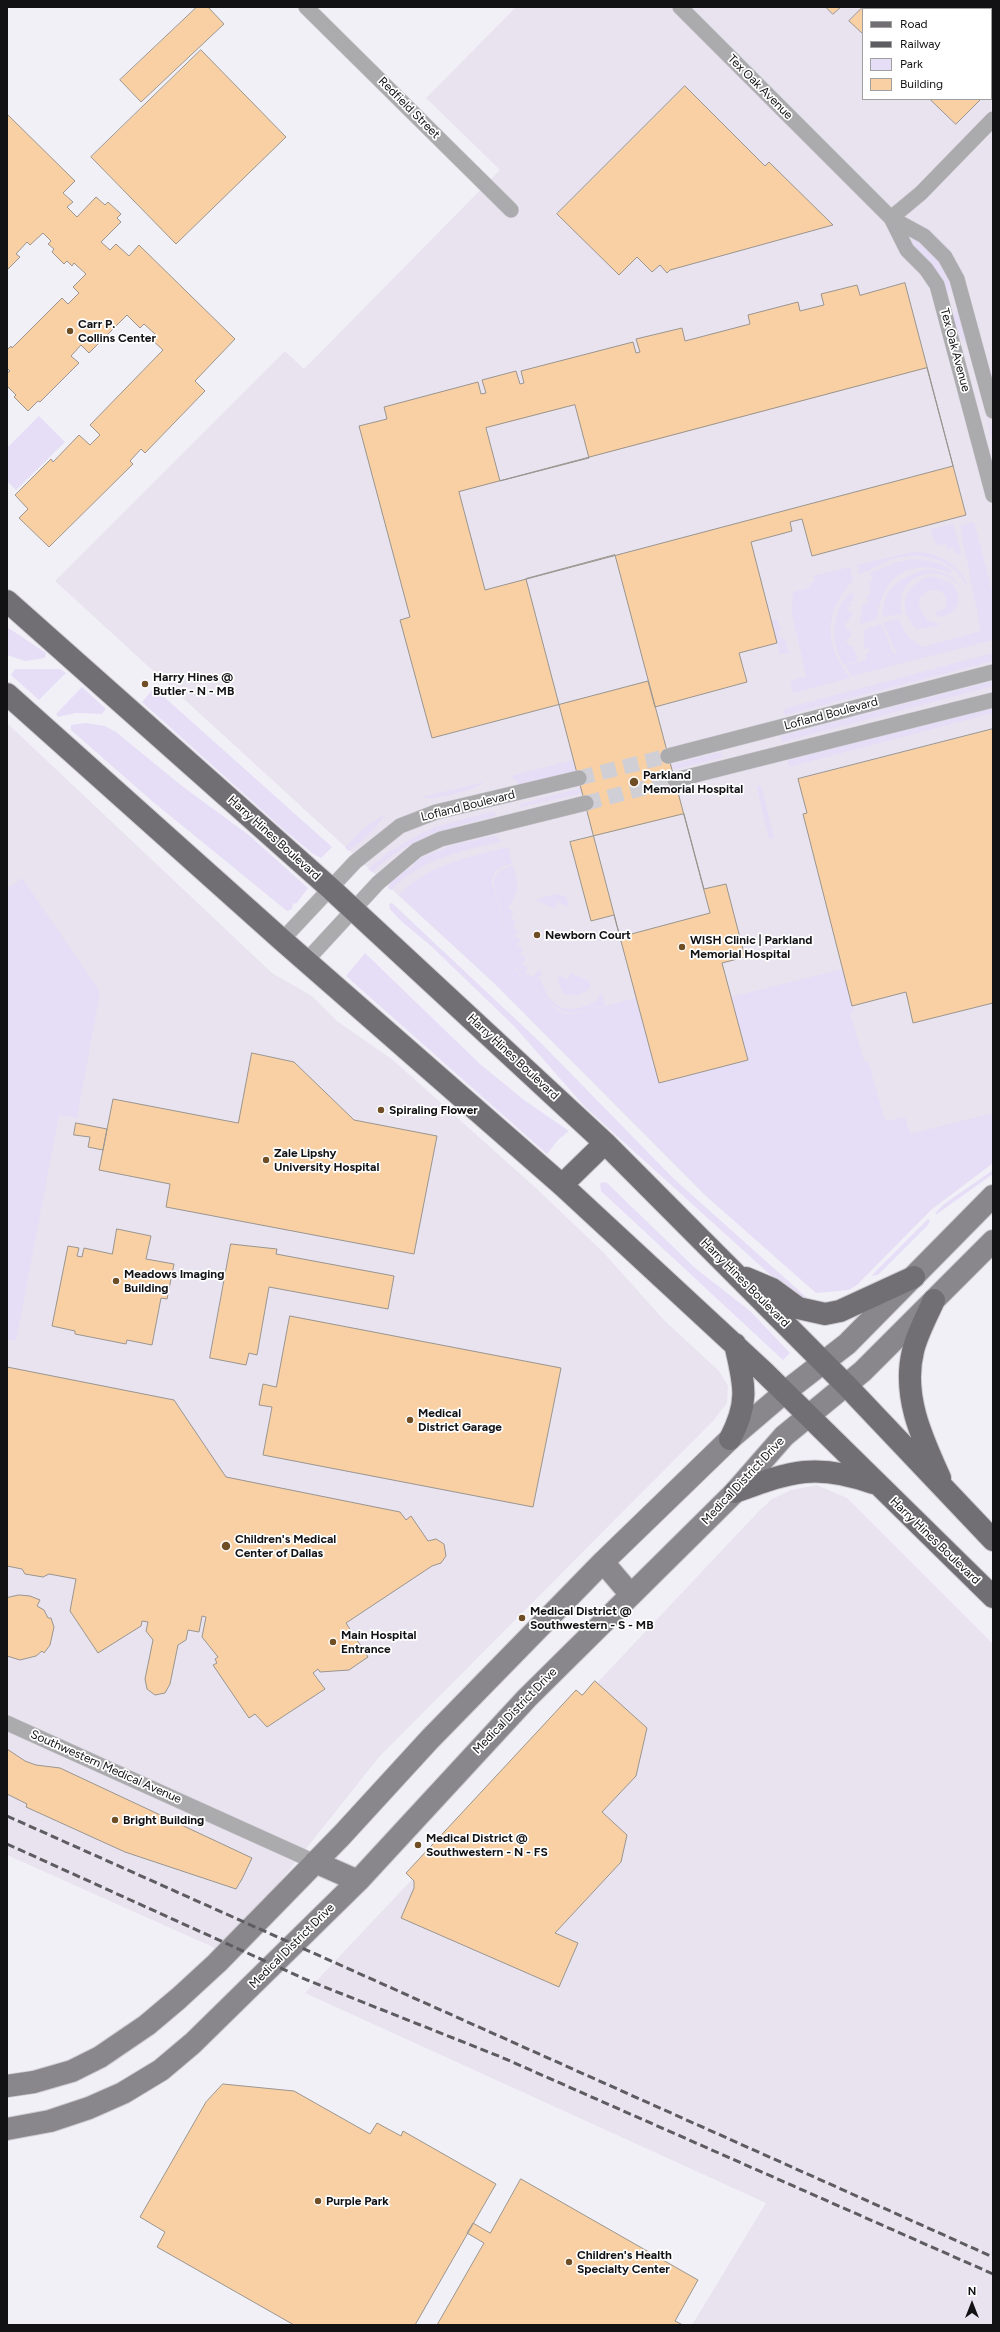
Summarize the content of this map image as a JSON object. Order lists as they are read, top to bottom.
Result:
{
  "streets": {
    "main road": ["Harry Hines Boulevard", "Medical District Drive"],
    "street": [
      "Tex Oak Avenue",
      "Redfield Street",
      "Lofland Boulevard",
      "Southwestern Medical Avenue"
    ]
  },
  "crossings": [
    ["Lofland Boulevard", "Harry Hines Boulevard"],
    ["Harry Hines Boulevard", "Medical District Drive"]
  ],
  "places": [
    "Carr P. Collins Center",
    "Harry Hines @ Butler - N - MB",
    "Parkland Memorial Hospital",
    "Newborn Court",
    "WISH Clinic | Parkland Memorial Hospital",
    "Spiraling Flower",
    "Zale Lipshy University Hospital",
    "Meadows Imaging Building",
    "Medical District Garage",
    "Children's Medical Center of Dallas",
    "Medical District @ Southwestern - S - MB",
    "Main Hospital Entrance",
    "Bright Building",
    "Medical District @ Southwestern - N - FS",
    "Purple Park",
    "Children's Health Specialty Center"
  ],
  "legend": [
    "Road",
    "Railway",
    "Park",
    "Building"
  ],
  "north": "top"
}
